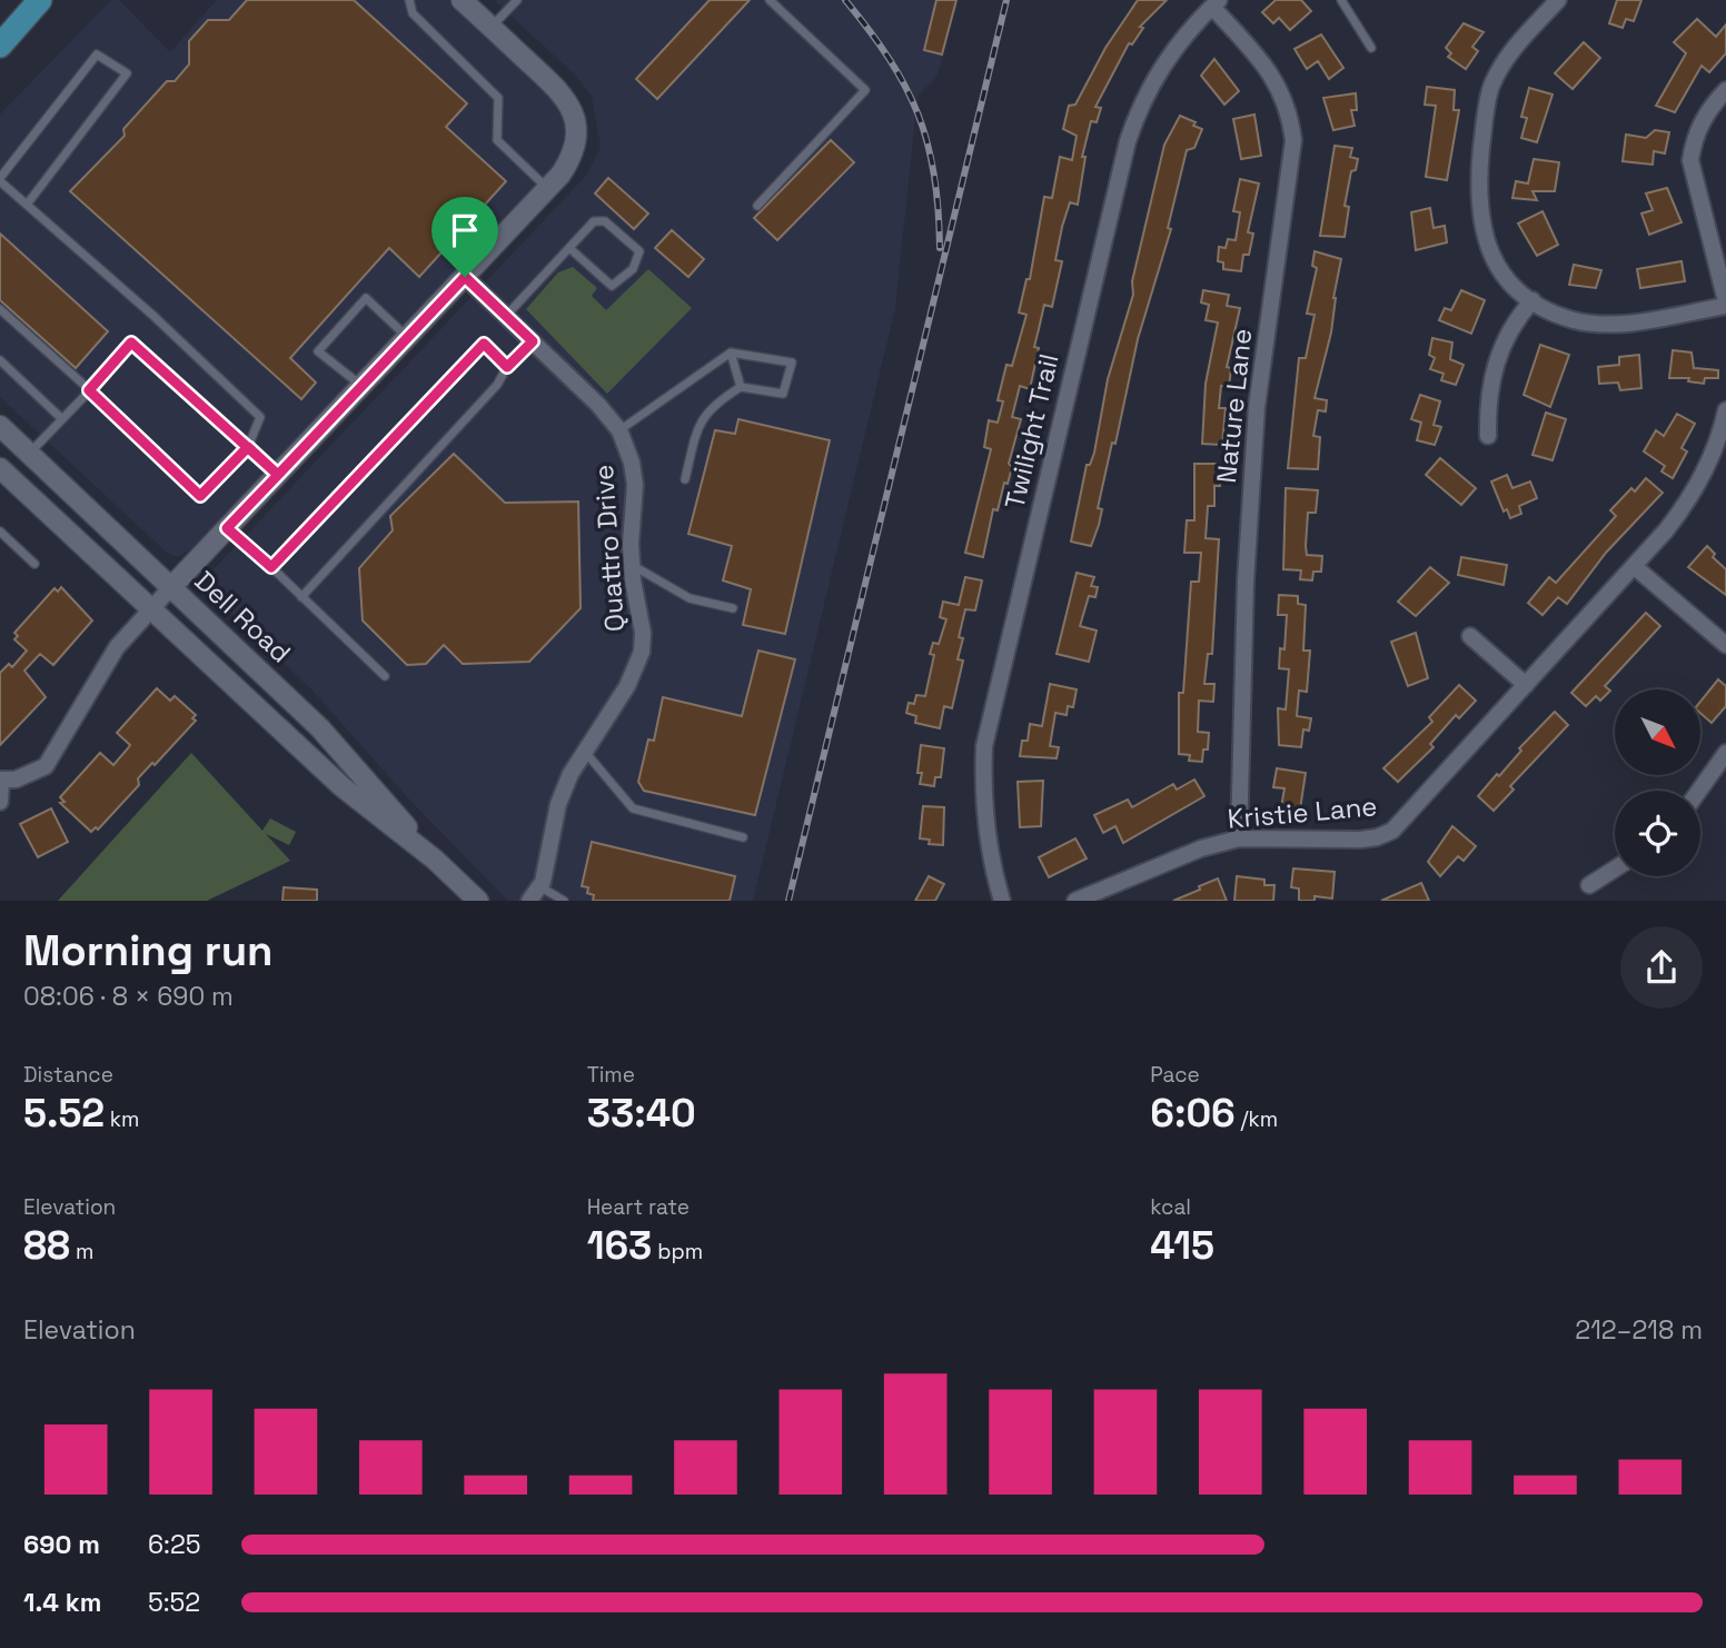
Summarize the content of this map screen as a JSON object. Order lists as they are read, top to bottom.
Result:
{
  "streets": {
    "street": [
      "Nature Lane",
      "Twilight Trail",
      "Quattro Drive",
      "Dell Road",
      "Kristie Lane"
    ]
  },
  "crossings": [
    ["Nature Lane", "Twilight Trail"],
    ["Nature Lane", "Kristie Lane"]
  ],
  "north": "bottom right",
  "page": {
    "heading": ["Morning run", "08:06 · 8 × 690 m"],
    "stats": [
      ["Distance", "5.52 km"],
      ["Time", "33:40"],
      ["Pace", "6:06 /km"],
      ["Elevation", "88 m"],
      ["Heart rate", "163 bpm"],
      ["kcal", "415"]
    ],
    "chart": ["Elevation", "212–218 m"],
    "list": [
      {
        "name": "690 m",
        "note": "6:25"
      },
      {
        "name": "1.4 km",
        "note": "5:52"
      }
    ]
  }
}
